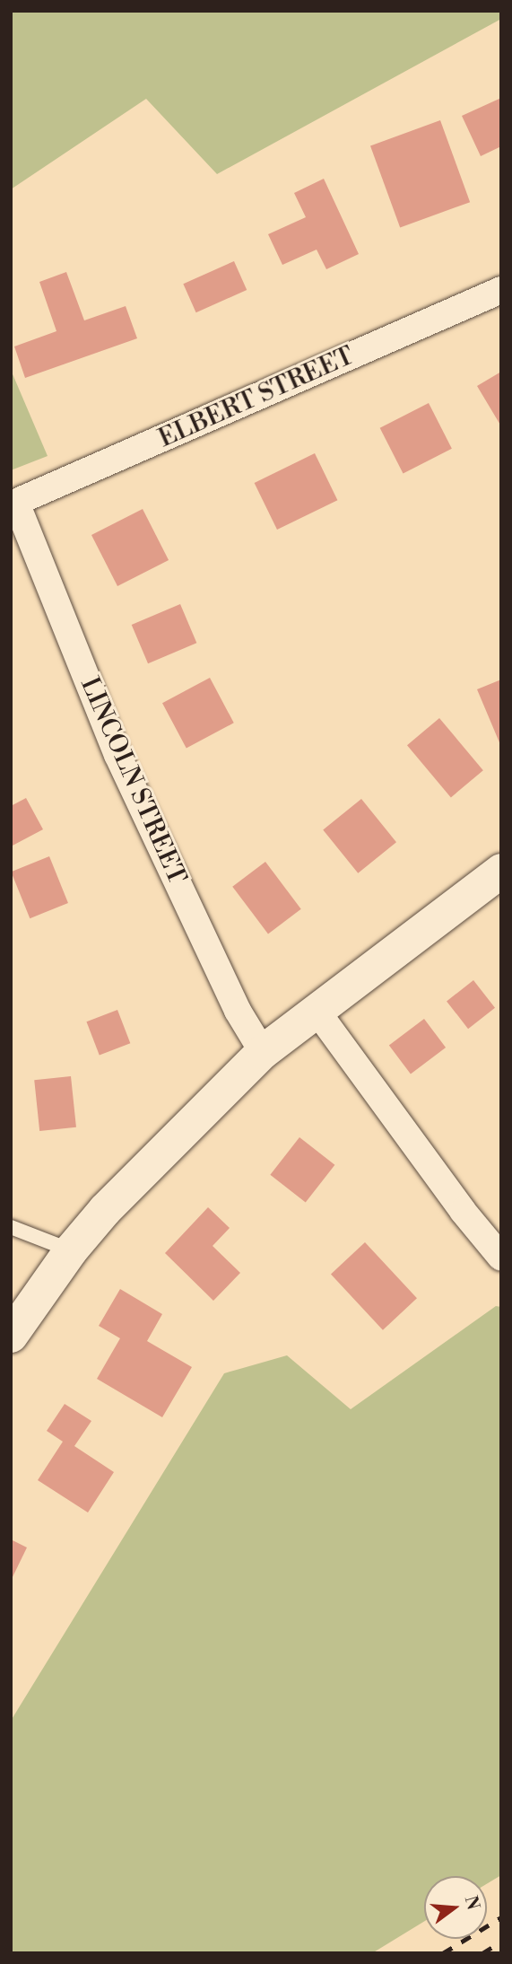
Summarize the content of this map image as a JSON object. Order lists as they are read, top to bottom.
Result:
{
  "streets": {
    "street": ["ELBERT STREET", "LINCOLN STREET"]
  },
  "crossings": [
    ["ELBERT STREET", "LINCOLN STREET"]
  ],
  "north": "right"
}
